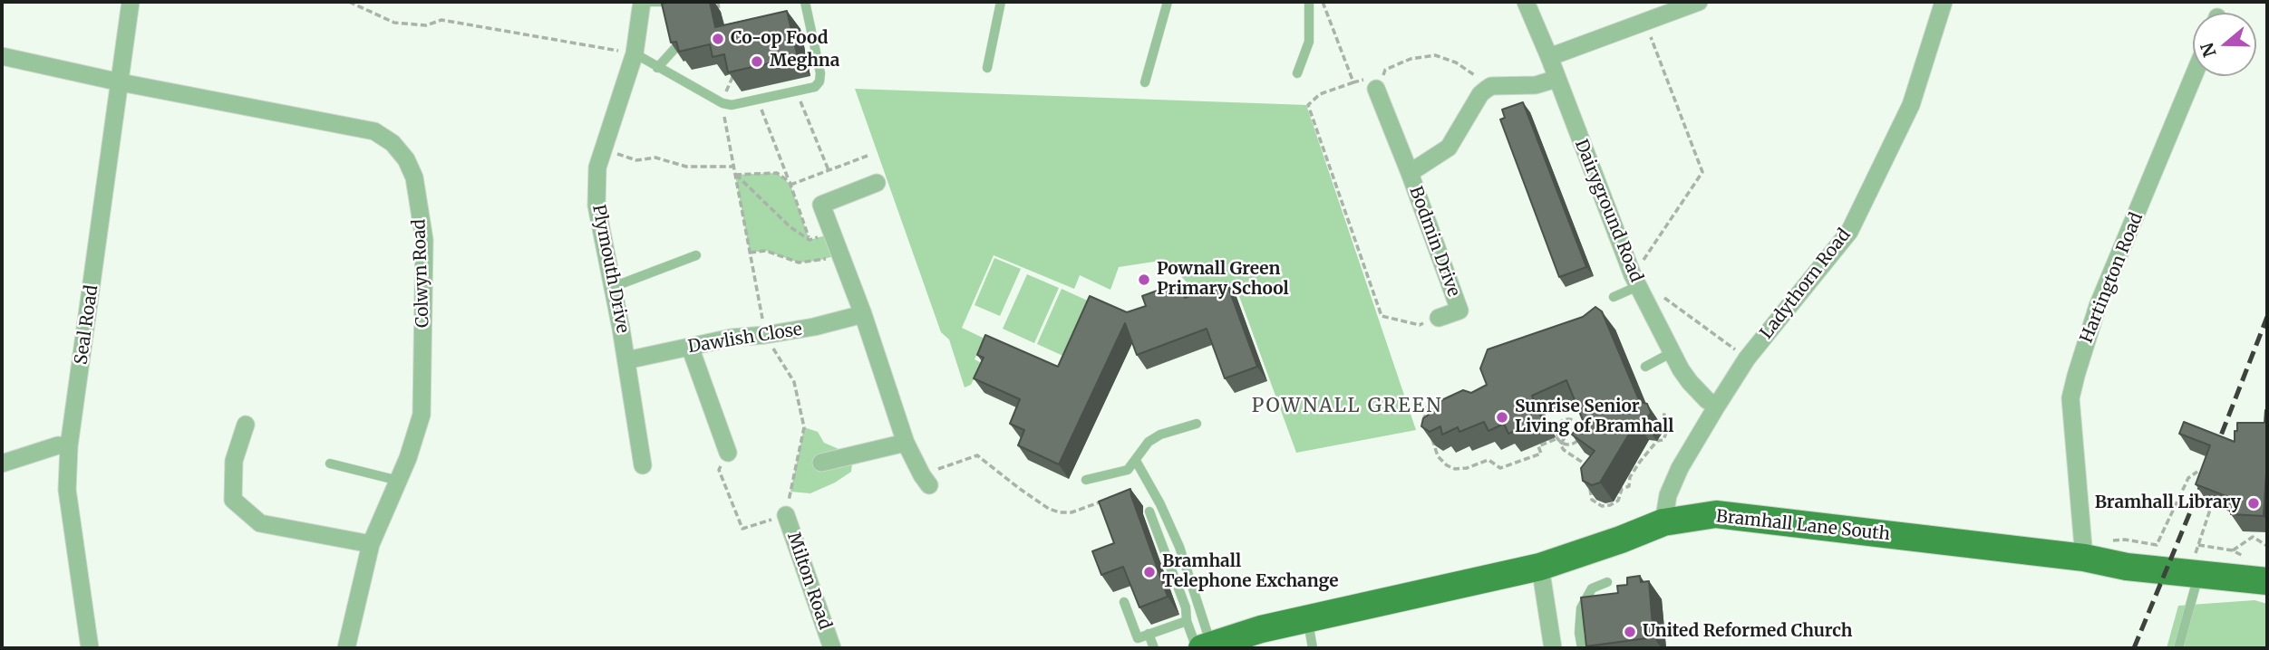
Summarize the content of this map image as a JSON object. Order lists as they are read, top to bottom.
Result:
{
  "streets": {
    "main road": ["Bramhall Lane South"],
    "street": [
      "Dairyground Road",
      "Bodmin Drive",
      "Plymouth Drive",
      "Colwyn Road",
      "Hartington Road",
      "Ladythorn Road",
      "Seal Road",
      "Dawlish Close",
      "Milton Road"
    ]
  },
  "crossings": [
    ["Dairyground Road", "Ladythorn Road"],
    ["Plymouth Drive", "Dawlish Close"],
    ["Colwyn Road", "Seal Road"],
    ["Hartington Road", "Bramhall Lane South"],
    ["Ladythorn Road", "Bramhall Lane South"]
  ],
  "districts": ["POWNALL GREEN"],
  "places": [
    "Co-op Food",
    "Meghna",
    "Pownall Green Primary School",
    "Sunrise Senior Living of Bramhall",
    "Bramhall Library",
    "Bramhall Telephone Exchange",
    "United Reformed Church"
  ],
  "north": "left"
}
